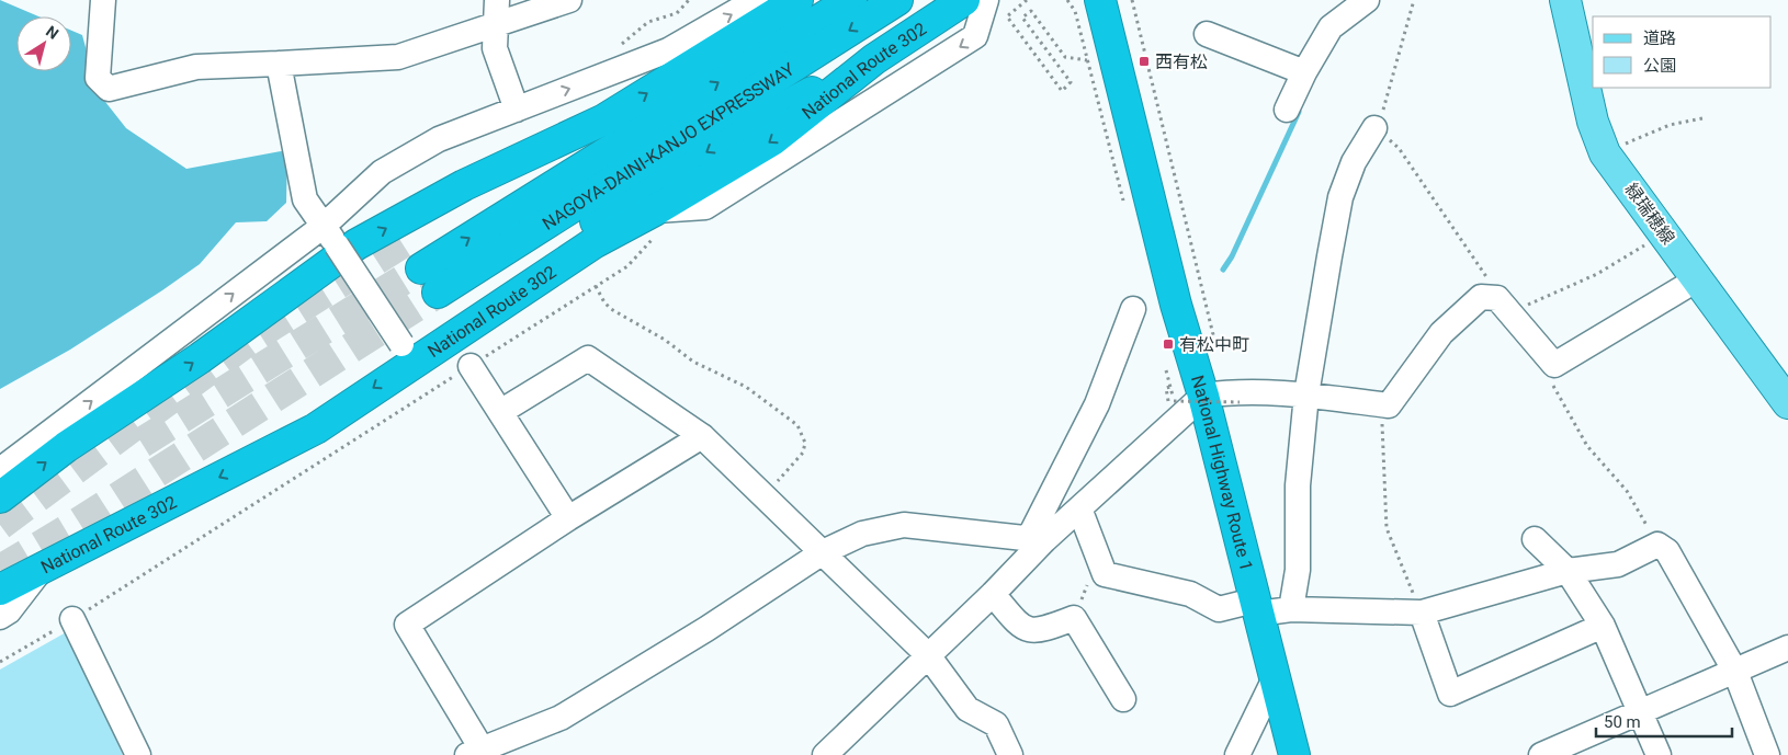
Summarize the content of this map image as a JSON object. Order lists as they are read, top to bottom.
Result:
{
  "streets": {
    "highway": ["National Route 302", "NAGOYA-DAINI-KANJO EXPRESSWAY", "National Highway Route 1"],
    "main road": ["緑瑞穂線"]
  },
  "crossings": [
    ["National Route 302", "NAGOYA-DAINI-KANJO EXPRESSWAY"]
  ],
  "places": {
    "transit": ["西有松", "有松中町"]
  },
  "legend": ["道路", "公園"],
  "scale_bar": "50 m",
  "north": "top right"
}
